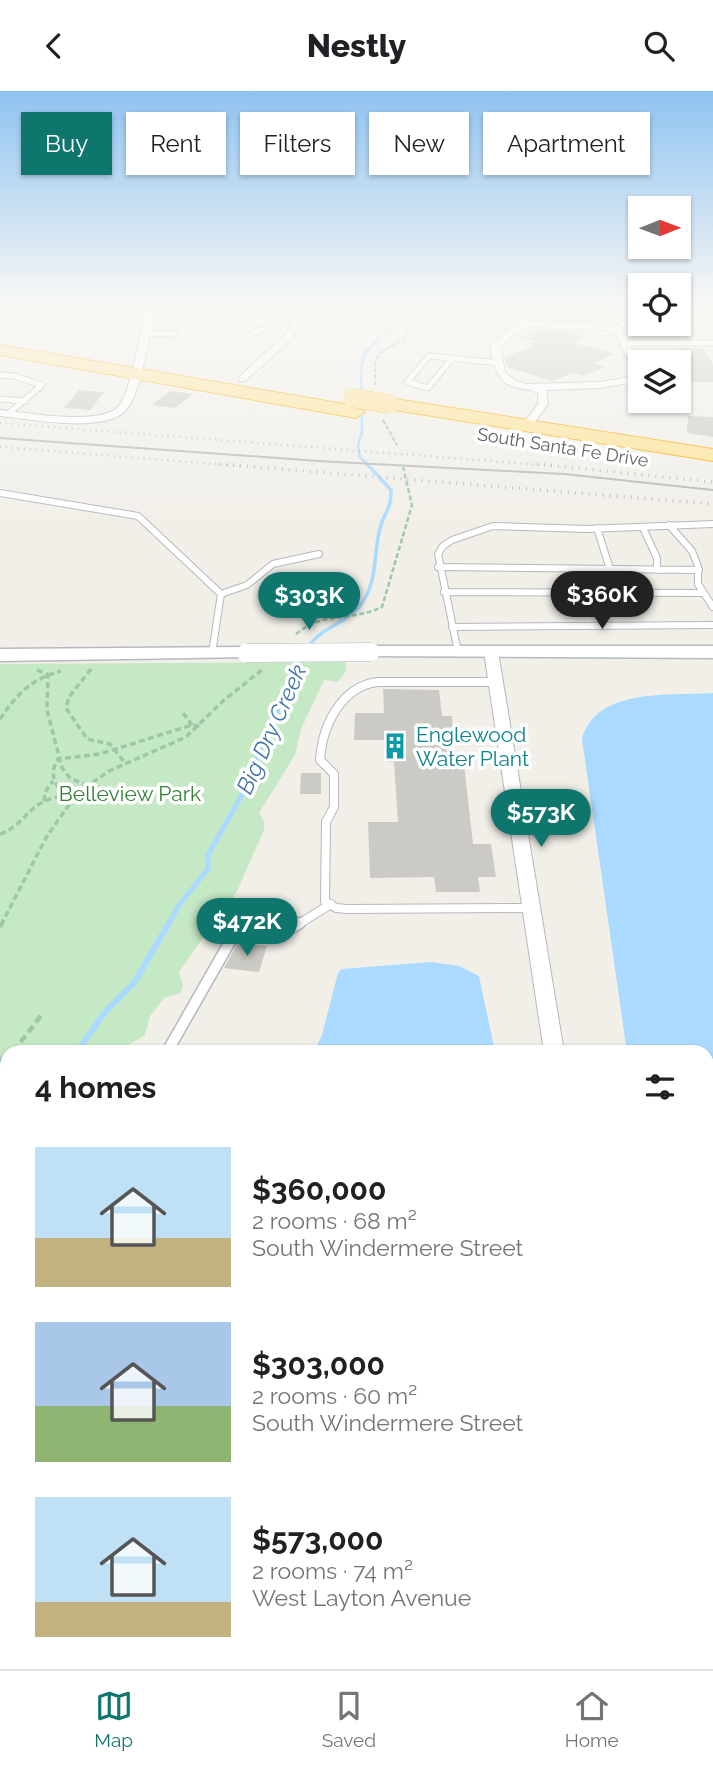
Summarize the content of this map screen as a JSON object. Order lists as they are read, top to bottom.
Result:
{
  "streets": {
    "highway": ["South Santa Fe Drive"]
  },
  "water": ["Big Dry Creek"],
  "parks": ["Belleview Park"],
  "places": {
    "building": ["Englewood Water Plant"]
  },
  "north": "right",
  "page": {
    "header": "Nestly",
    "chip": [
      "Buy",
      "Rent",
      "Filters",
      "New",
      "Apartment"
    ],
    "price": [
      "$360K",
      "$303K",
      "$573K",
      "$472K"
    ],
    "heading": "4 homes",
    "list": [
      {
        "name": "$360,000",
        "note": "2 rooms · 68 m² · South Windermere Street"
      },
      {
        "name": "$303,000",
        "note": "2 rooms · 60 m² · South Windermere Street"
      },
      {
        "name": "$573,000",
        "note": "2 rooms · 74 m² · West Layton Avenue"
      }
    ],
    "tabs": ["Map", "Saved", "Home"]
  }
}
